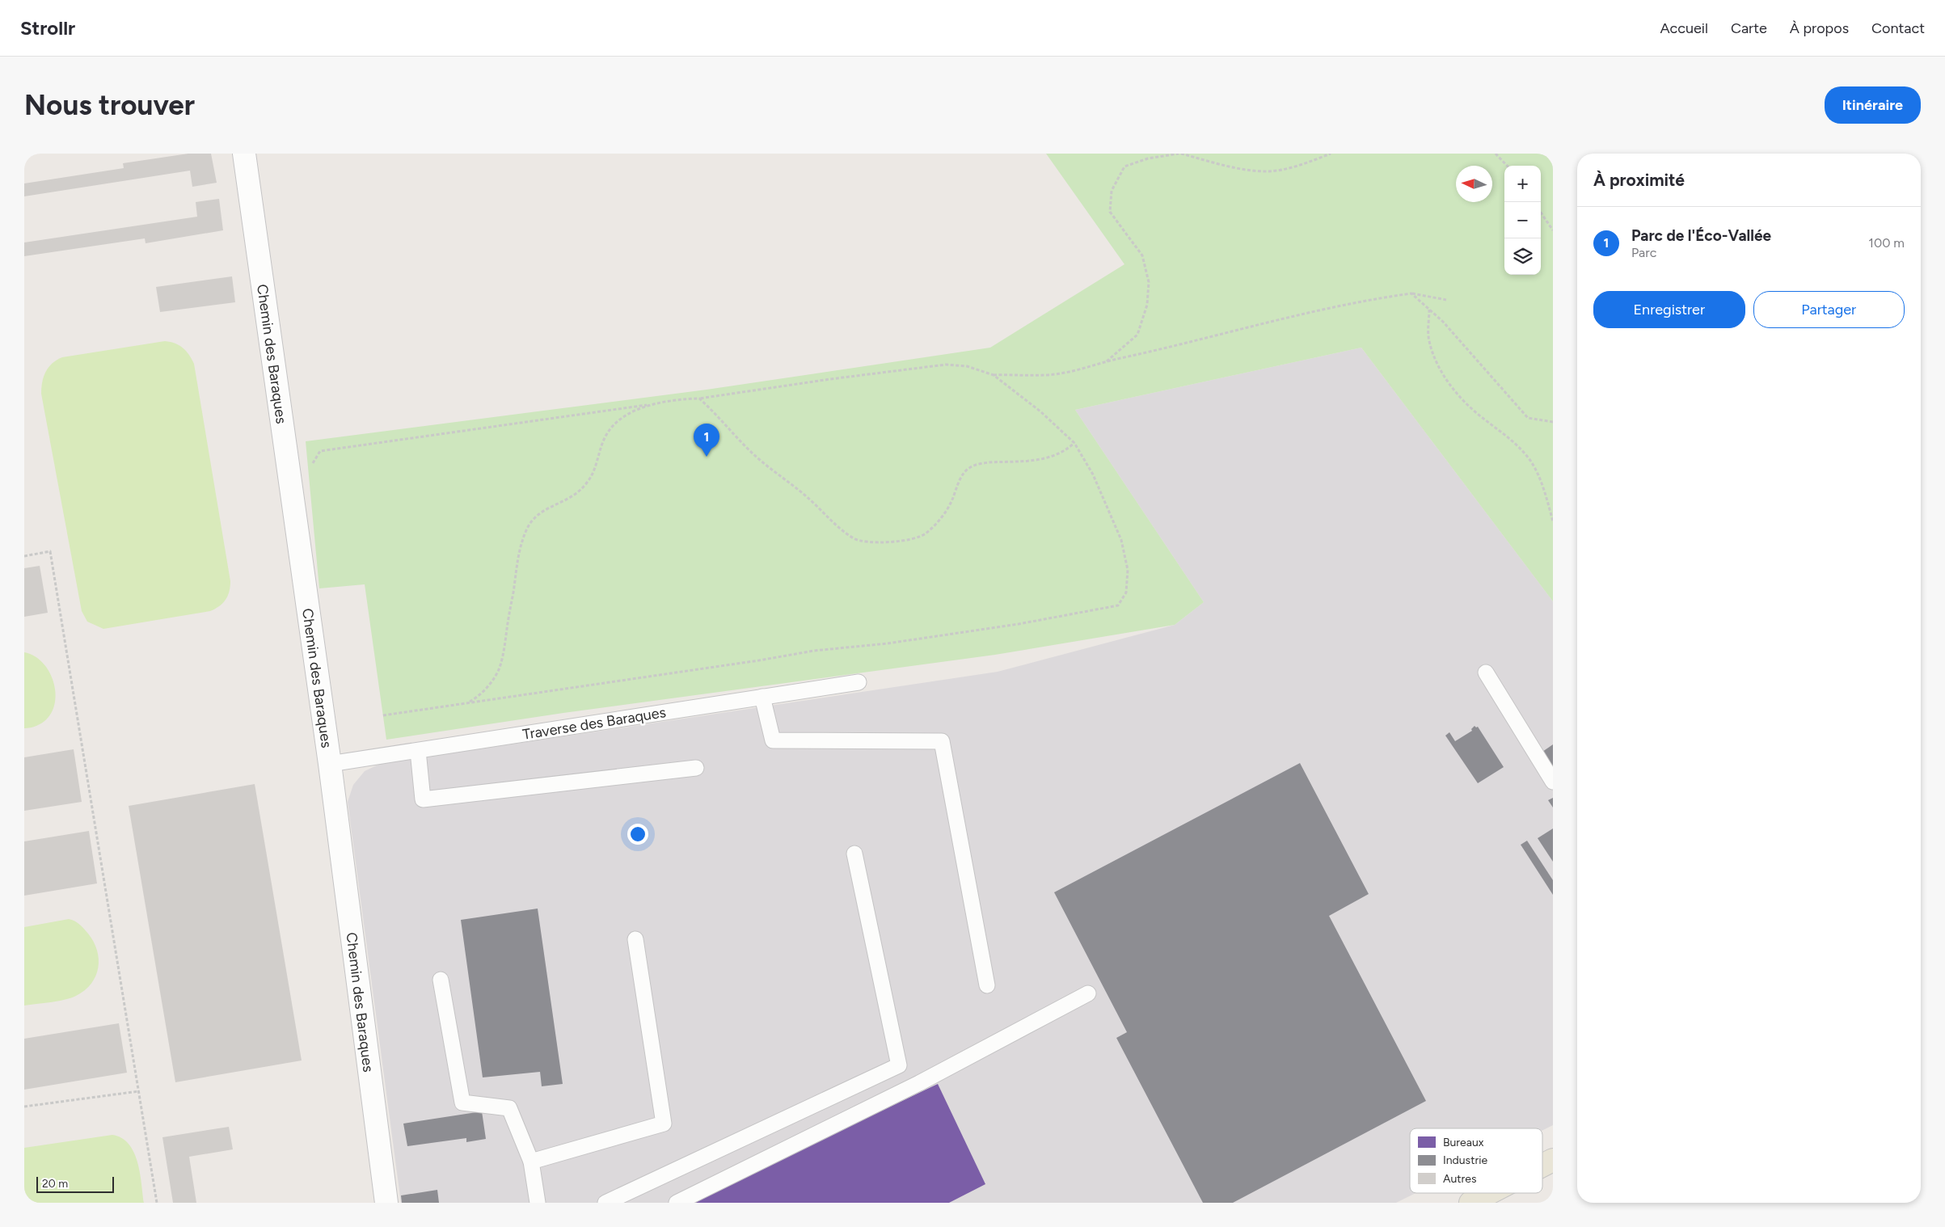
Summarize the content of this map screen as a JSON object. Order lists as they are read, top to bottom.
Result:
{
  "streets": {
    "street": ["Chemin des Baraques"],
    "lane": ["Traverse des Baraques"]
  },
  "crossings": [
    ["Chemin des Baraques", "Traverse des Baraques"]
  ],
  "legend": ["Bureaux", "Industrie", "Autres"],
  "scale_bar": "20 m",
  "north": "left",
  "page": {
    "header": "Strollr",
    "nav": [
      "Accueil",
      "Carte",
      "À propos",
      "Contact"
    ],
    "buttons": [
      "Itinéraire",
      ["Enregistrer", "Partager"]
    ],
    "title": "Nous trouver",
    "heading": "À proximité",
    "map_buttons": ["+", "−"],
    "list": [
      {
        "mark": "1",
        "name": "Parc de l'Éco-Vallée",
        "note": "Parc",
        "value": "100 m"
      }
    ],
    "pins": "1",
    "scale": "20 m"
  }
}
